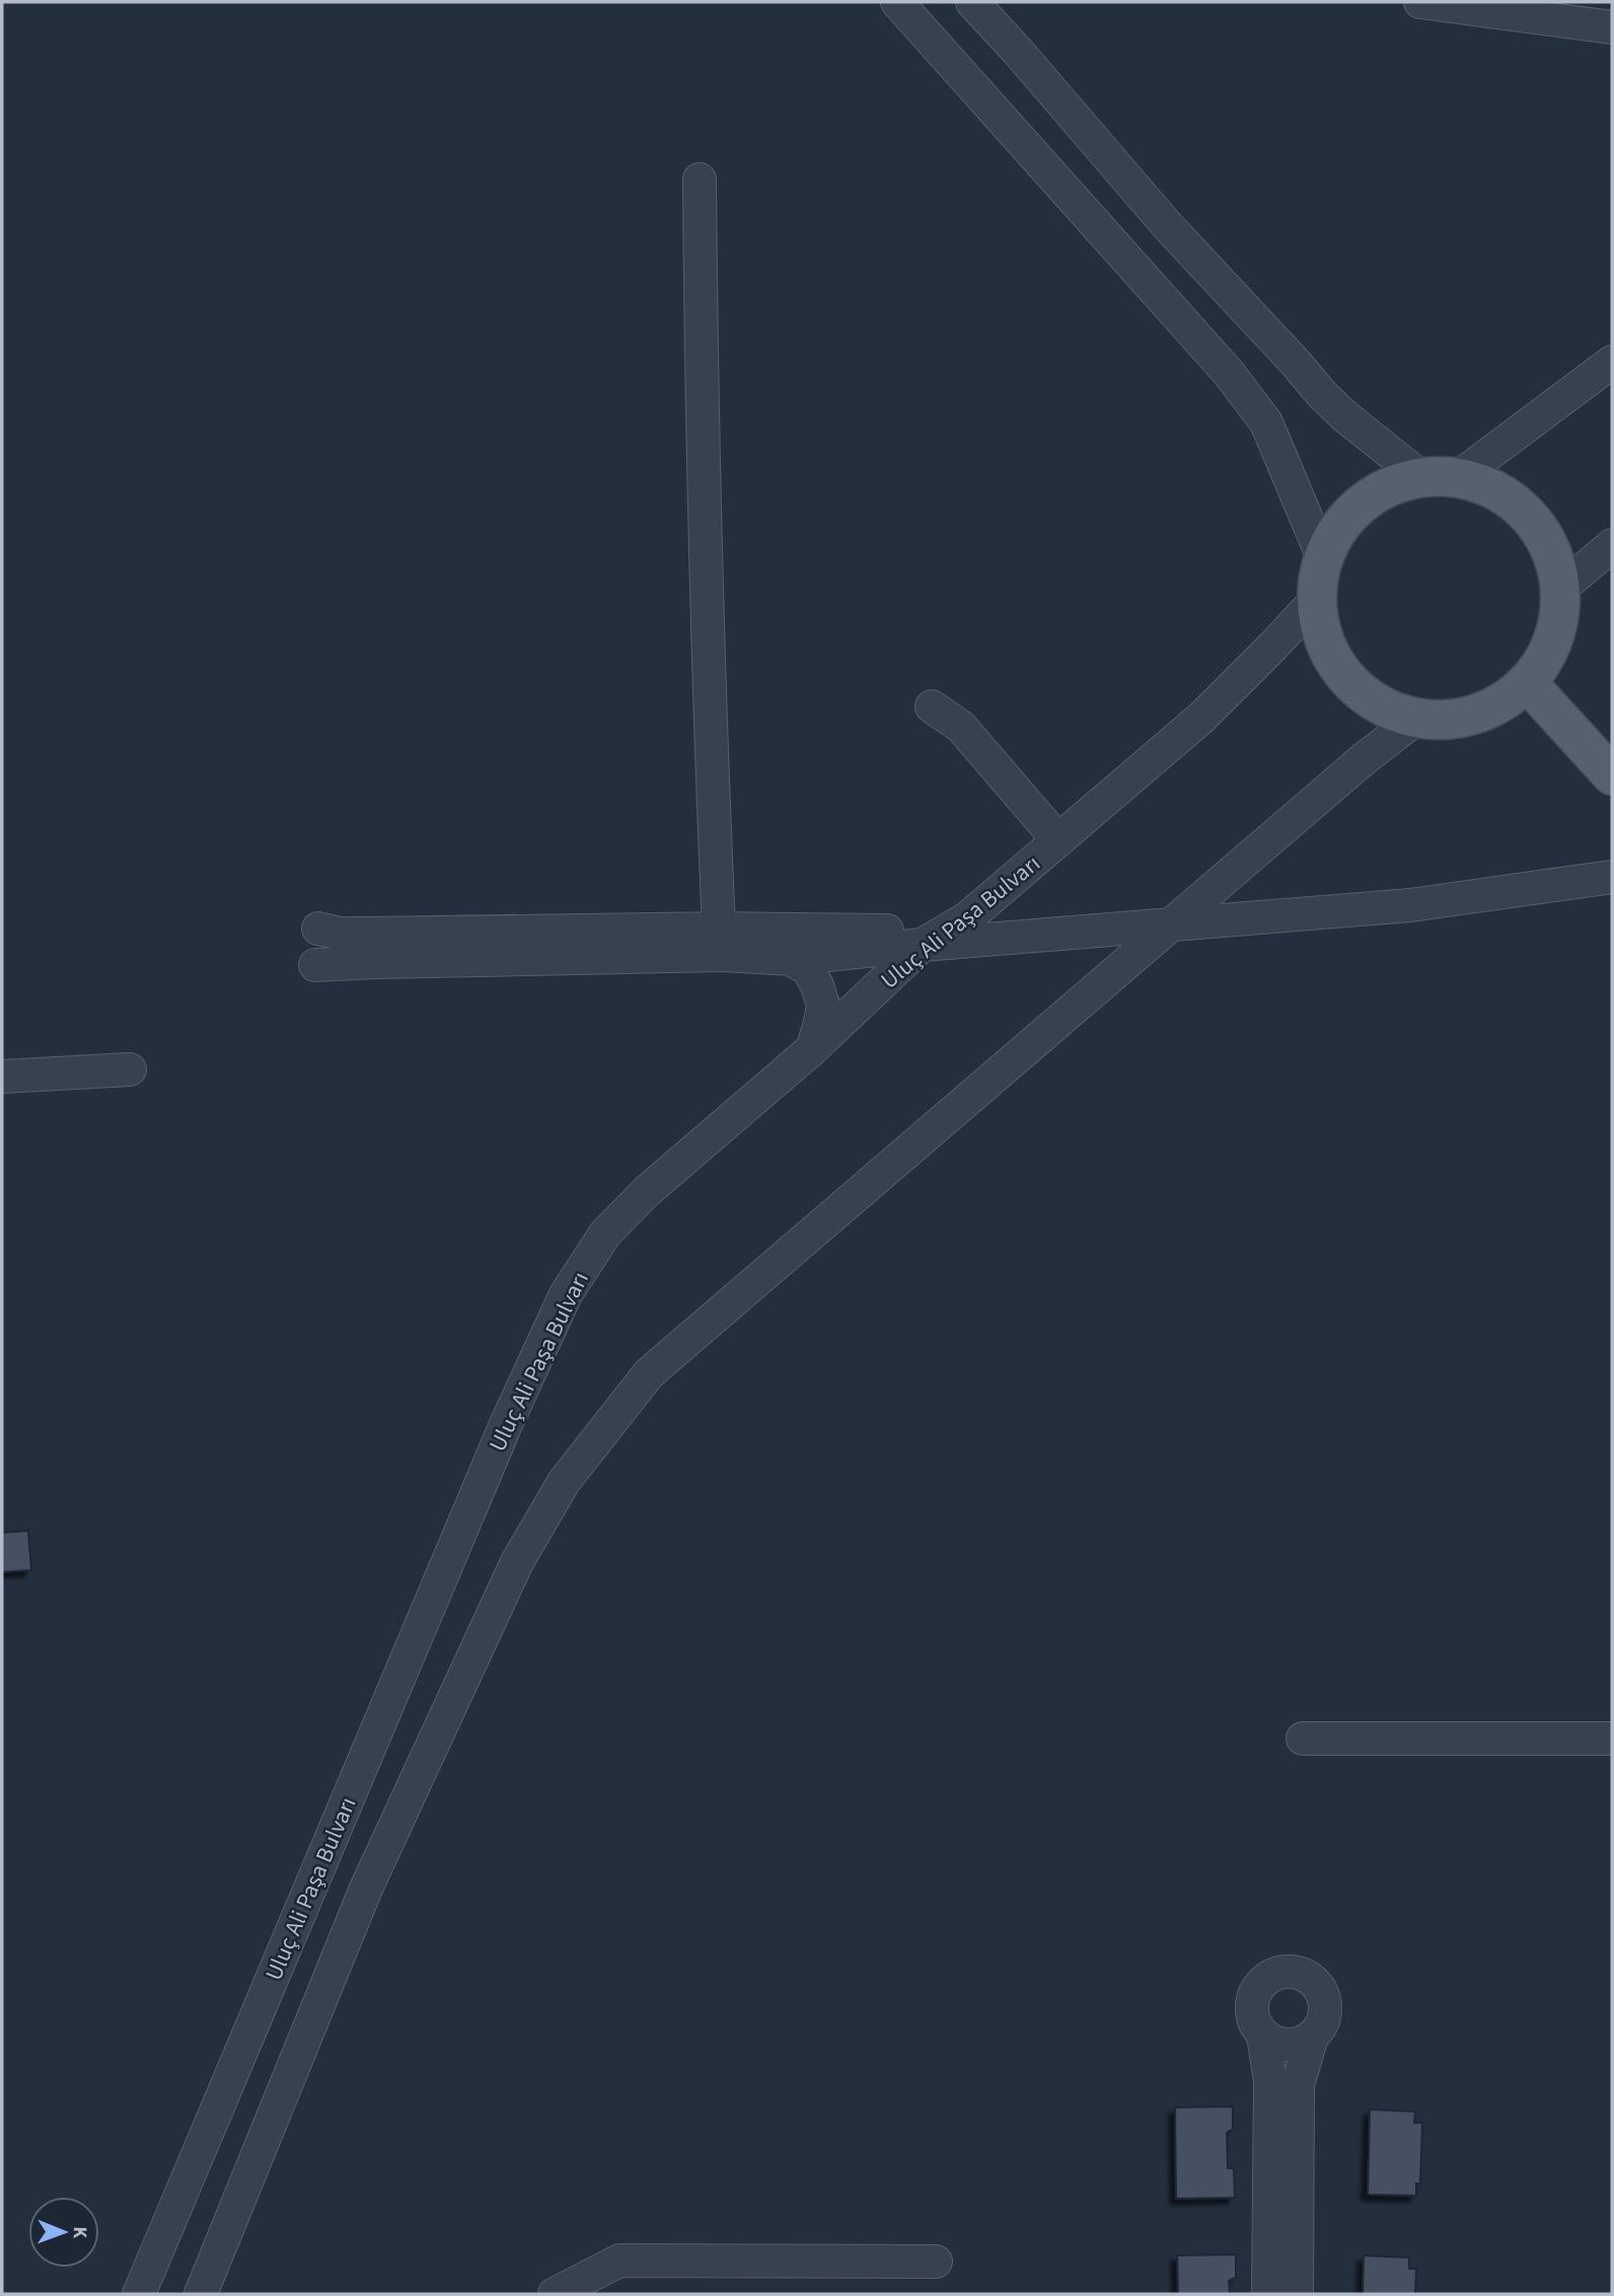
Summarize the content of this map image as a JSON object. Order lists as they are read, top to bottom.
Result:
{
  "streets": {
    "street": ["Uluç Ali Paşa Bulvarı"]
  },
  "north": "right"
}
